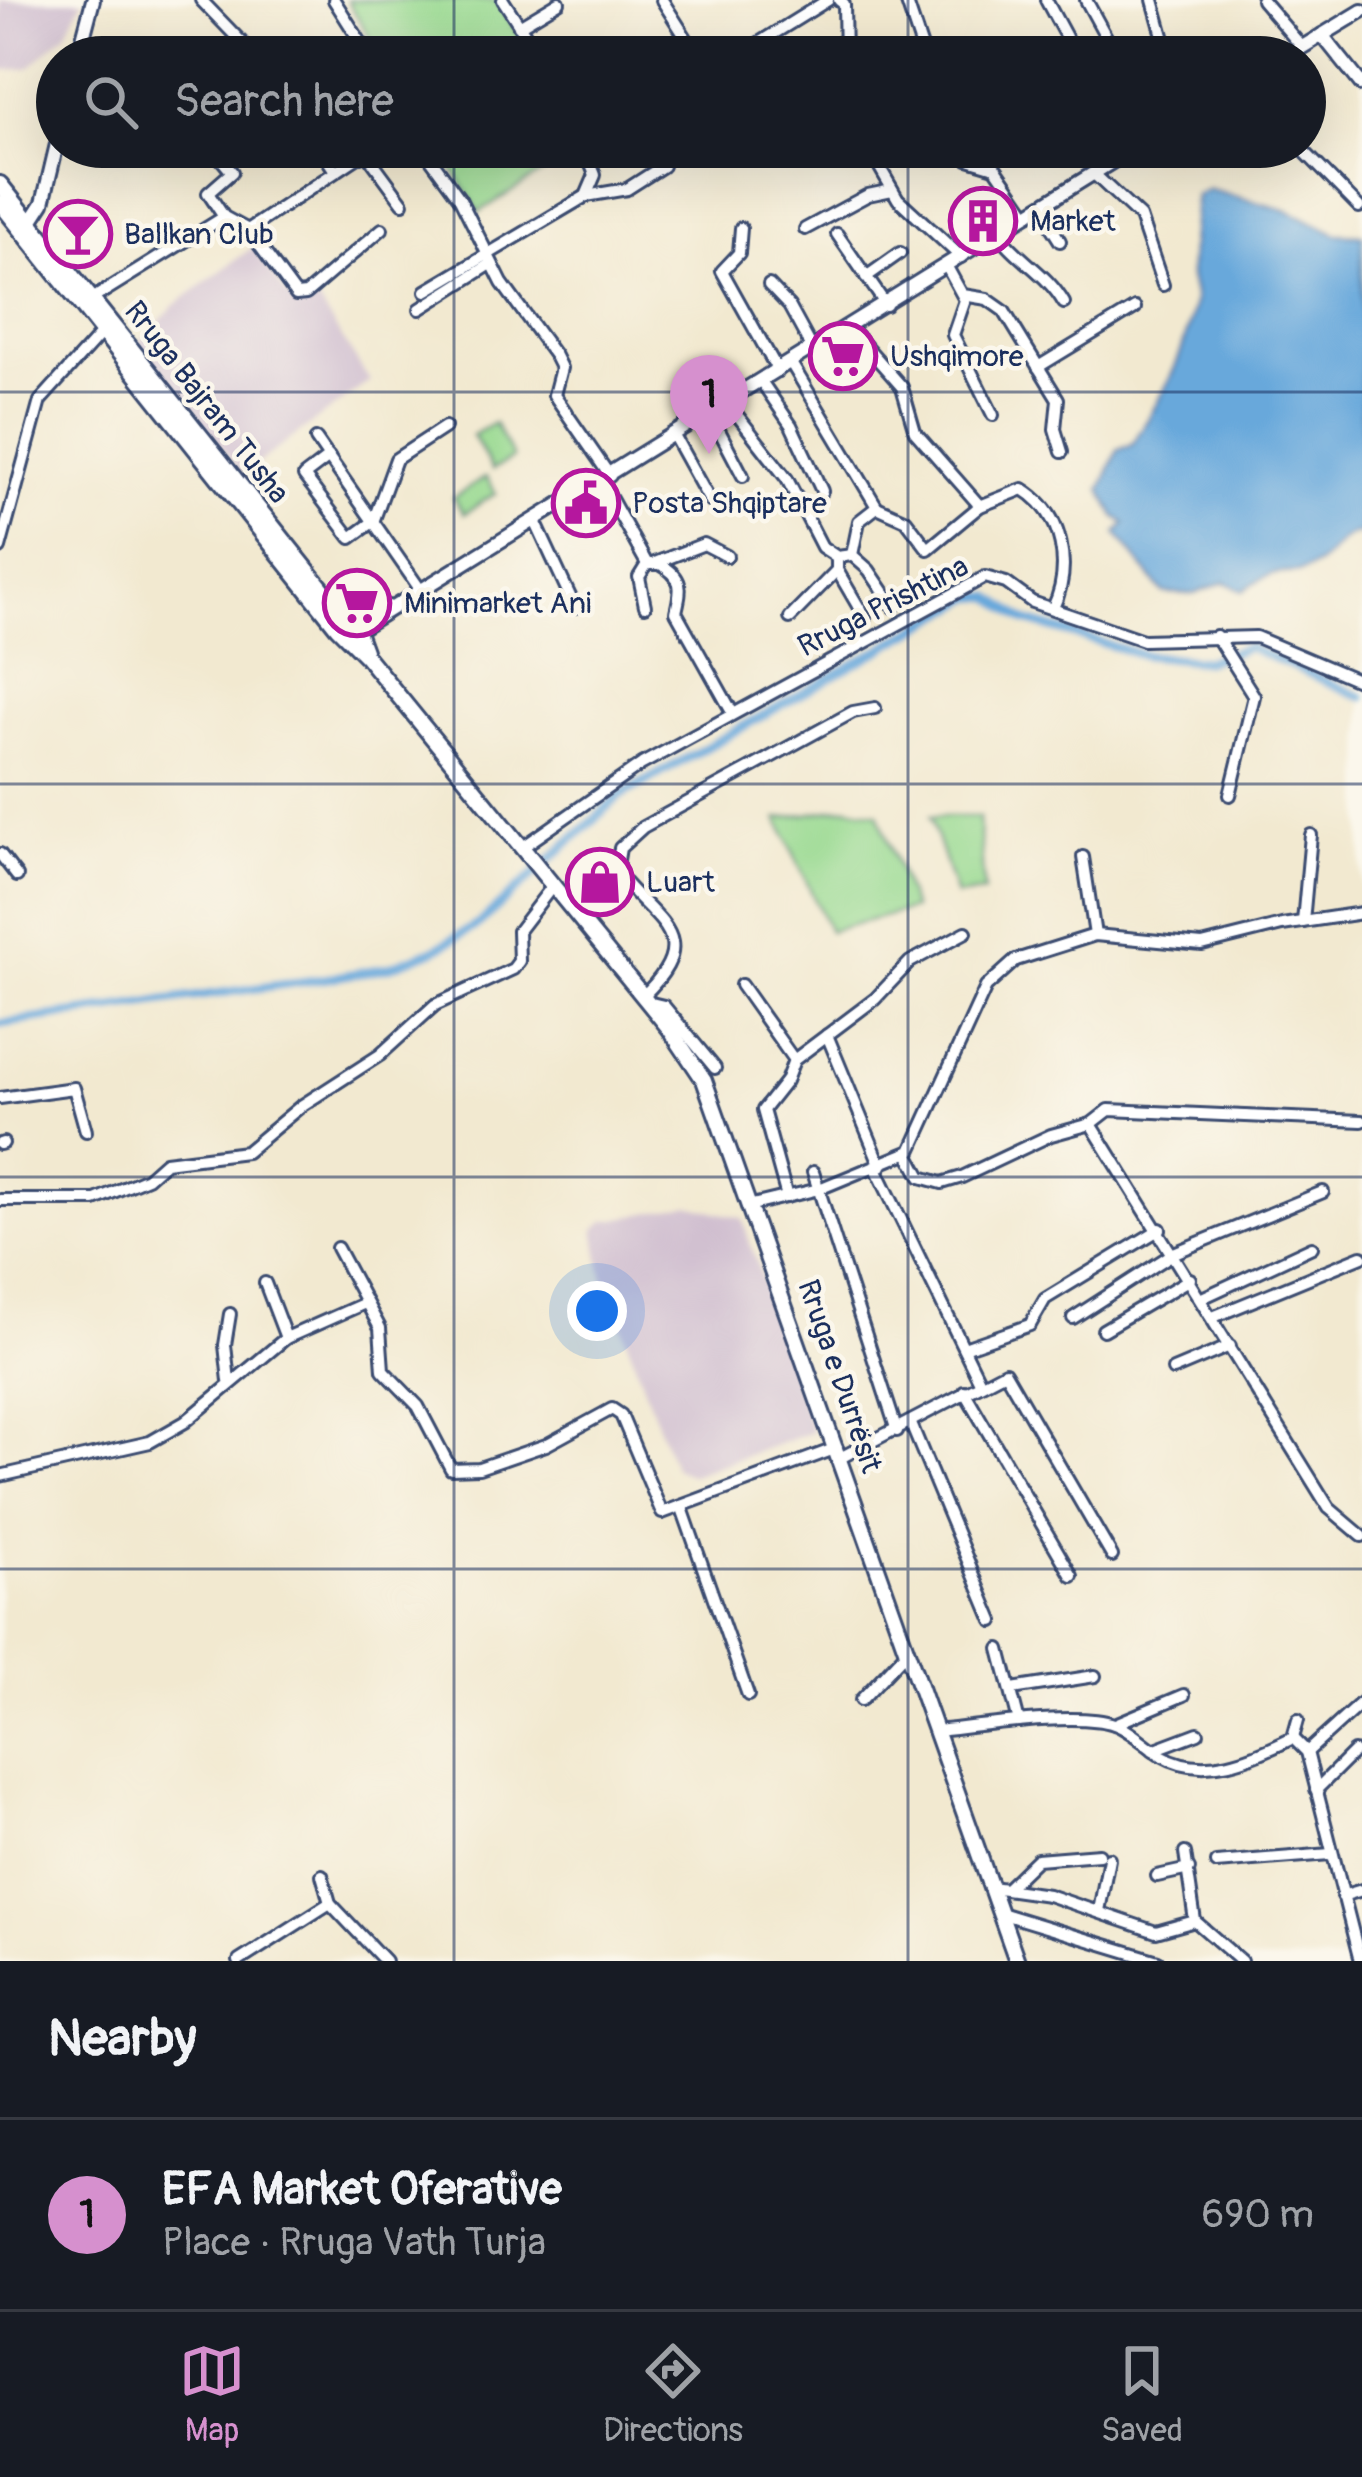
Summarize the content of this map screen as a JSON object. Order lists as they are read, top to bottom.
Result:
{
  "streets": {
    "main road": ["Rruga Bajram Tusha", "Rruga e Durrësit"],
    "street": ["Rruga Prishtina"]
  },
  "crossings": [
    ["Rruga Bajram Tusha", "Rruga Prishtina"],
    ["Rruga Bajram Tusha", "Rruga e Durrësit"],
    ["Rruga Prishtina", "Rruga e Durrësit"]
  ],
  "places": {
    "building": ["Market"],
    "bar": ["Ballkan Club"],
    "supermarket": ["Ushqimore", "Minimarket Ani"],
    "public building": ["Posta Shqiptare"],
    "shop": ["Luart"]
  },
  "page": {
    "search": "Search here",
    "pins": "1",
    "heading": "Nearby",
    "list": [
      {
        "mark": "1",
        "name": "EFA Market Oferative",
        "note": "Place · Rruga Vath Turja",
        "value": "690 m"
      }
    ],
    "nav": ["Map", "Directions", "Saved"]
  }
}
